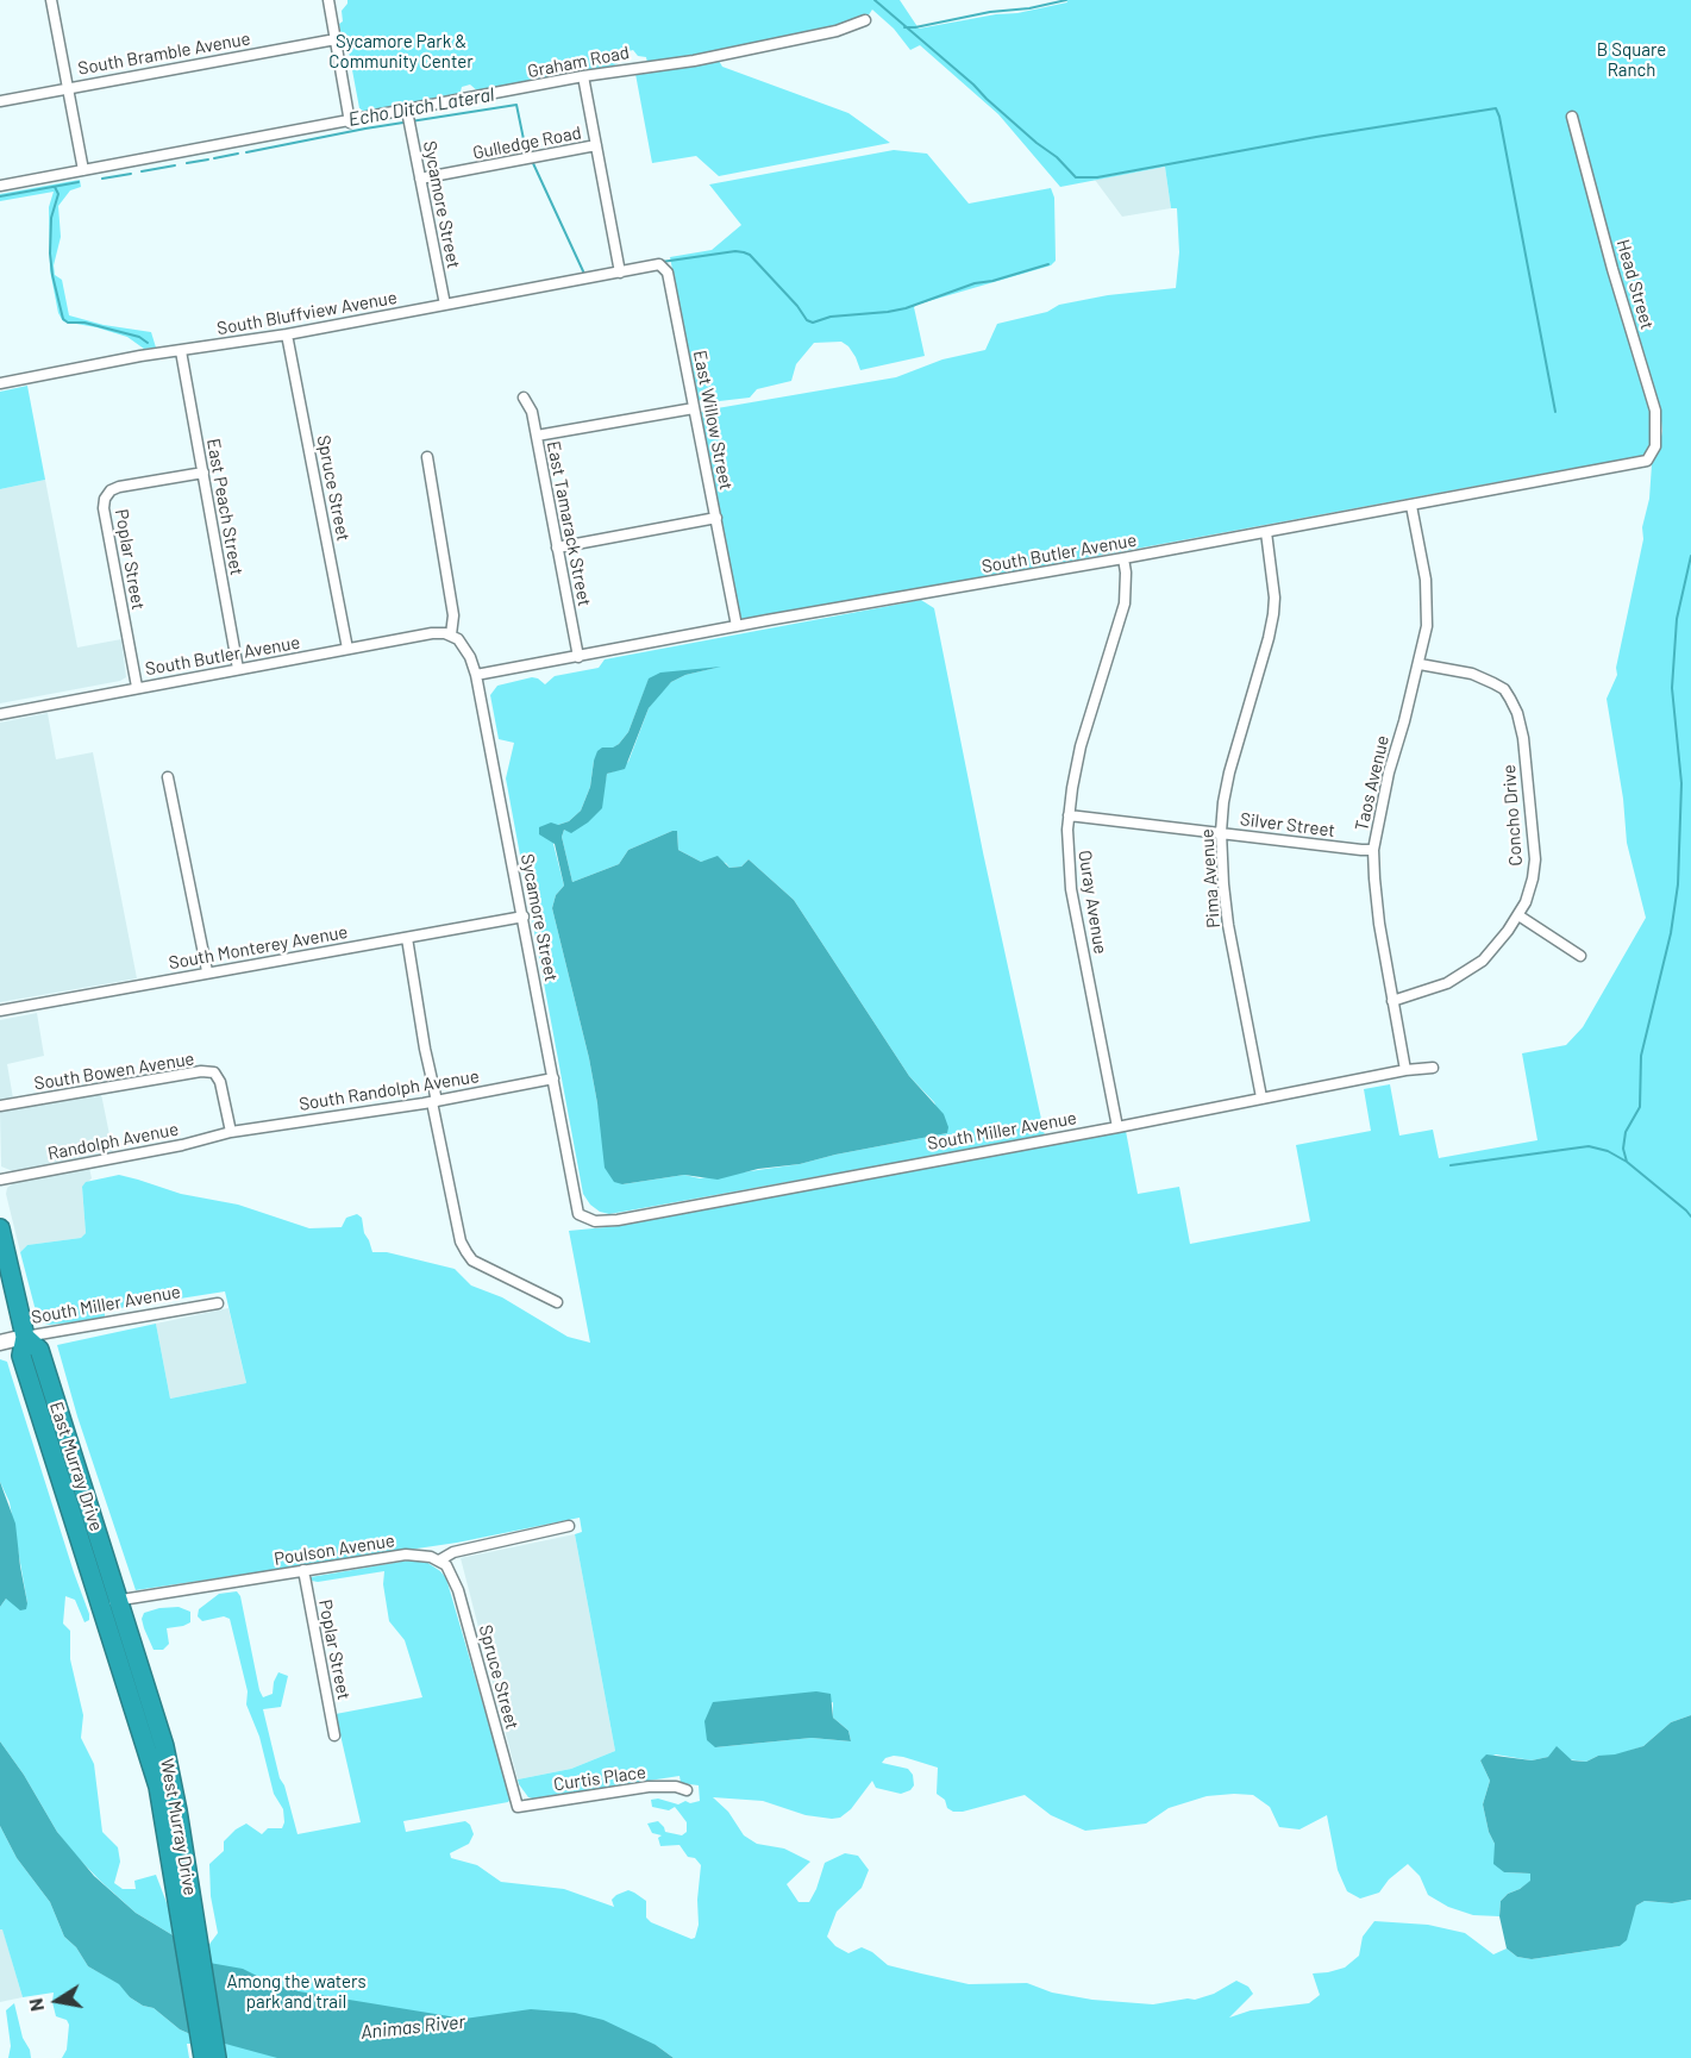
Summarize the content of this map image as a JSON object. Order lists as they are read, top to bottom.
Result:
{
  "streets": {
    "highway": ["East Murray Drive", "West Murray Drive"],
    "main road": ["South Miller Avenue"],
    "street": [
      "South Bramble Avenue",
      "Graham Road",
      "Gulledge Road",
      "Sycamore Street",
      "Head Street",
      "South Bluffview Avenue",
      "East Willow Street",
      "Spruce Street",
      "East Peach Street",
      "East Tamarack Street",
      "South Butler Avenue",
      "Poplar Street",
      "Taos Avenue",
      "Concho Drive",
      "Silver Street",
      "Pima Avenue",
      "Ouray Avenue",
      "South Monterey Avenue",
      "South Bowen Avenue",
      "South Randolph Avenue",
      "Randolph Avenue",
      "Poulson Avenue",
      "Curtis Place"
    ]
  },
  "crossings": [
    ["Graham Road", "Sycamore Street"],
    ["Gulledge Road", "Sycamore Street"],
    ["Sycamore Street", "South Bluffview Avenue"],
    ["Sycamore Street", "South Butler Avenue"],
    ["Sycamore Street", "South Monterey Avenue"],
    ["Sycamore Street", "South Randolph Avenue"],
    ["Sycamore Street", "South Miller Avenue"],
    ["Head Street", "South Butler Avenue"],
    ["South Bluffview Avenue", "East Willow Street"],
    ["South Bluffview Avenue", "Spruce Street"],
    ["South Bluffview Avenue", "East Peach Street"],
    ["East Willow Street", "South Butler Avenue"],
    ["Spruce Street", "South Butler Avenue"],
    ["Spruce Street", "Poulson Avenue"],
    ["Spruce Street", "Curtis Place"],
    ["East Peach Street", "South Butler Avenue"],
    ["East Peach Street", "Poplar Street"],
    ["East Tamarack Street", "South Butler Avenue"],
    ["South Butler Avenue", "Poplar Street"],
    ["South Butler Avenue", "Taos Avenue"],
    ["South Butler Avenue", "Pima Avenue"],
    ["South Butler Avenue", "Ouray Avenue"],
    ["Poplar Street", "Poulson Avenue"],
    ["Taos Avenue", "Concho Drive"],
    ["Taos Avenue", "Silver Street"],
    ["Taos Avenue", "South Miller Avenue"],
    ["Silver Street", "Pima Avenue"],
    ["Silver Street", "Ouray Avenue"],
    ["Pima Avenue", "South Miller Avenue"],
    ["Ouray Avenue", "South Miller Avenue"],
    ["South Bowen Avenue", "South Randolph Avenue"],
    ["South Bowen Avenue", "Randolph Avenue"],
    ["South Randolph Avenue", "Randolph Avenue"],
    ["South Miller Avenue", "East Murray Drive"],
    ["East Murray Drive", "Poulson Avenue"],
    ["East Murray Drive", "West Murray Drive"],
    ["Poulson Avenue", "West Murray Drive"]
  ],
  "water": ["Echo Ditch Lateral", "Animas River"],
  "parks": ["Sycamore Park & Community Center", "B Square Ranch", "Among the waters park and trail"],
  "north": "left"
}
